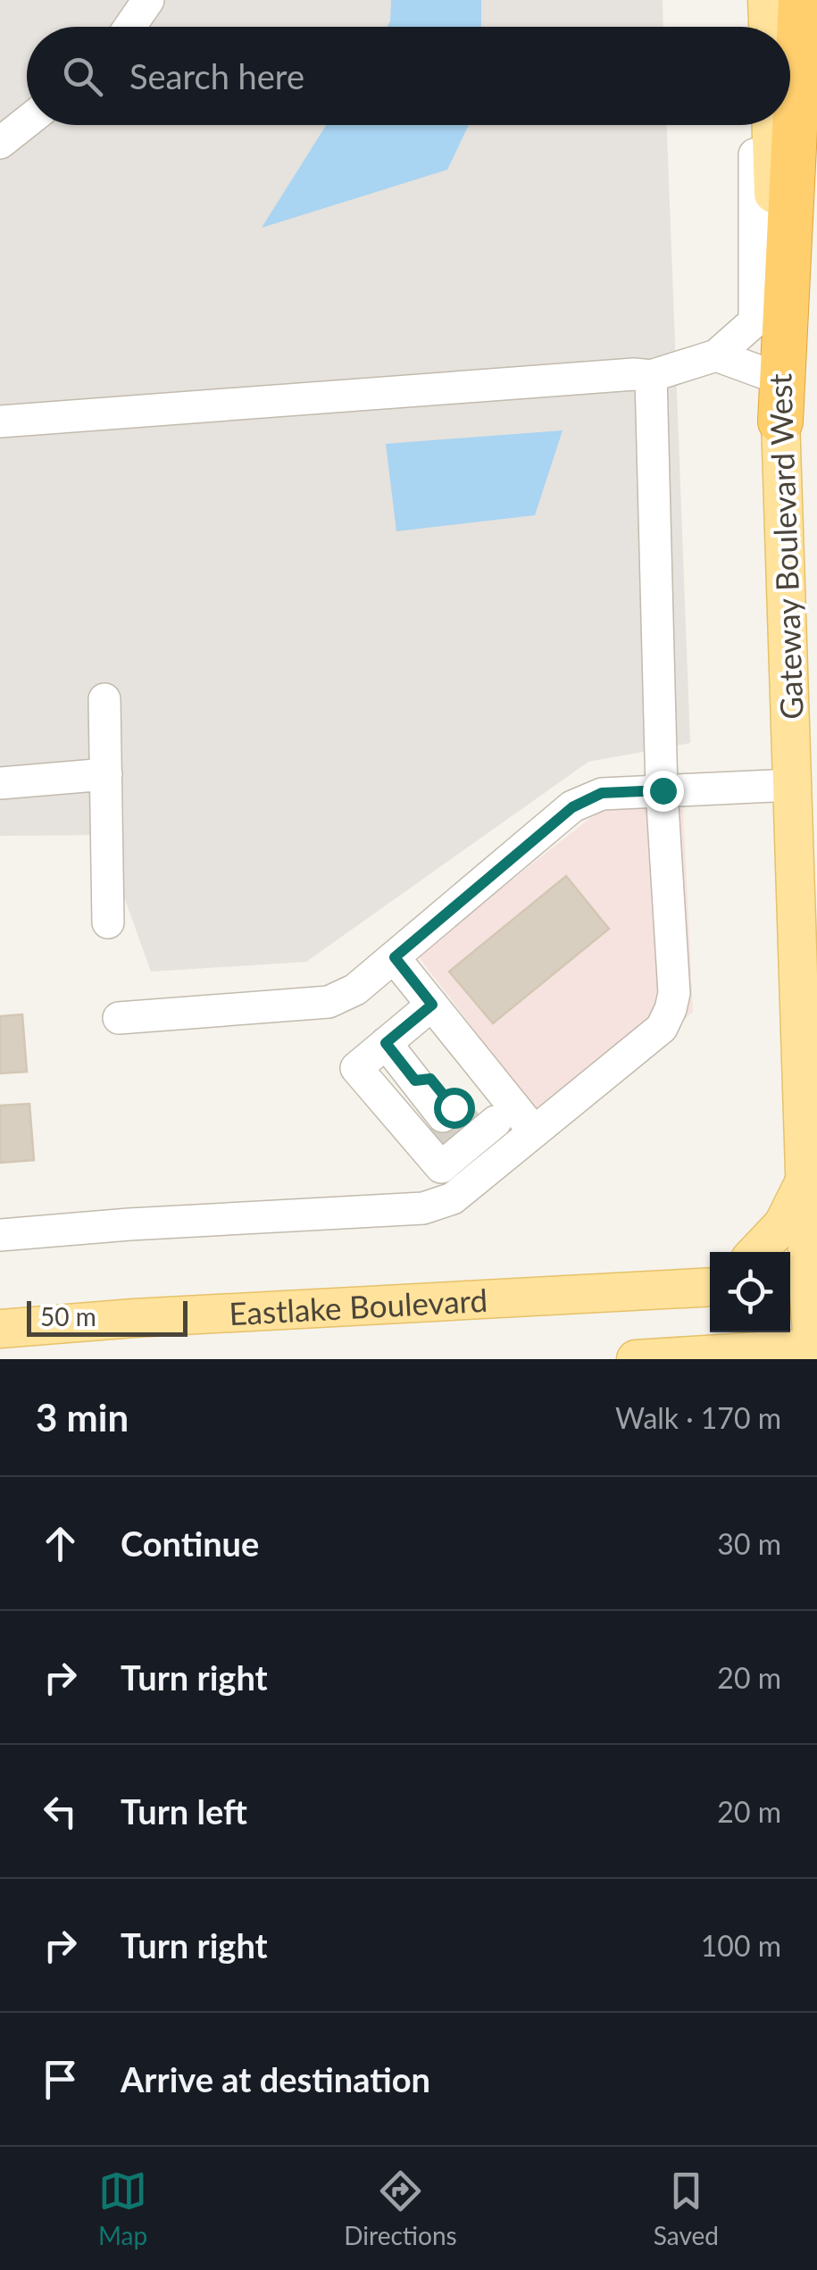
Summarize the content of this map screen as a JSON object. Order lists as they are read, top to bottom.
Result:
{
  "streets": {
    "main road": ["Gateway Boulevard West", "Eastlake Boulevard"]
  },
  "scale_bar": "50 m",
  "page": {
    "search": "Search here",
    "scale": "50 m",
    "heading": ["3 min", "Walk · 170 m"],
    "list": [
      ["Continue", "30 m"],
      ["Turn right", "20 m"],
      ["Turn left", "20 m"],
      ["Turn right", "100 m"],
      "Arrive at destination"
    ],
    "nav": ["Map", "Directions", "Saved"]
  }
}
